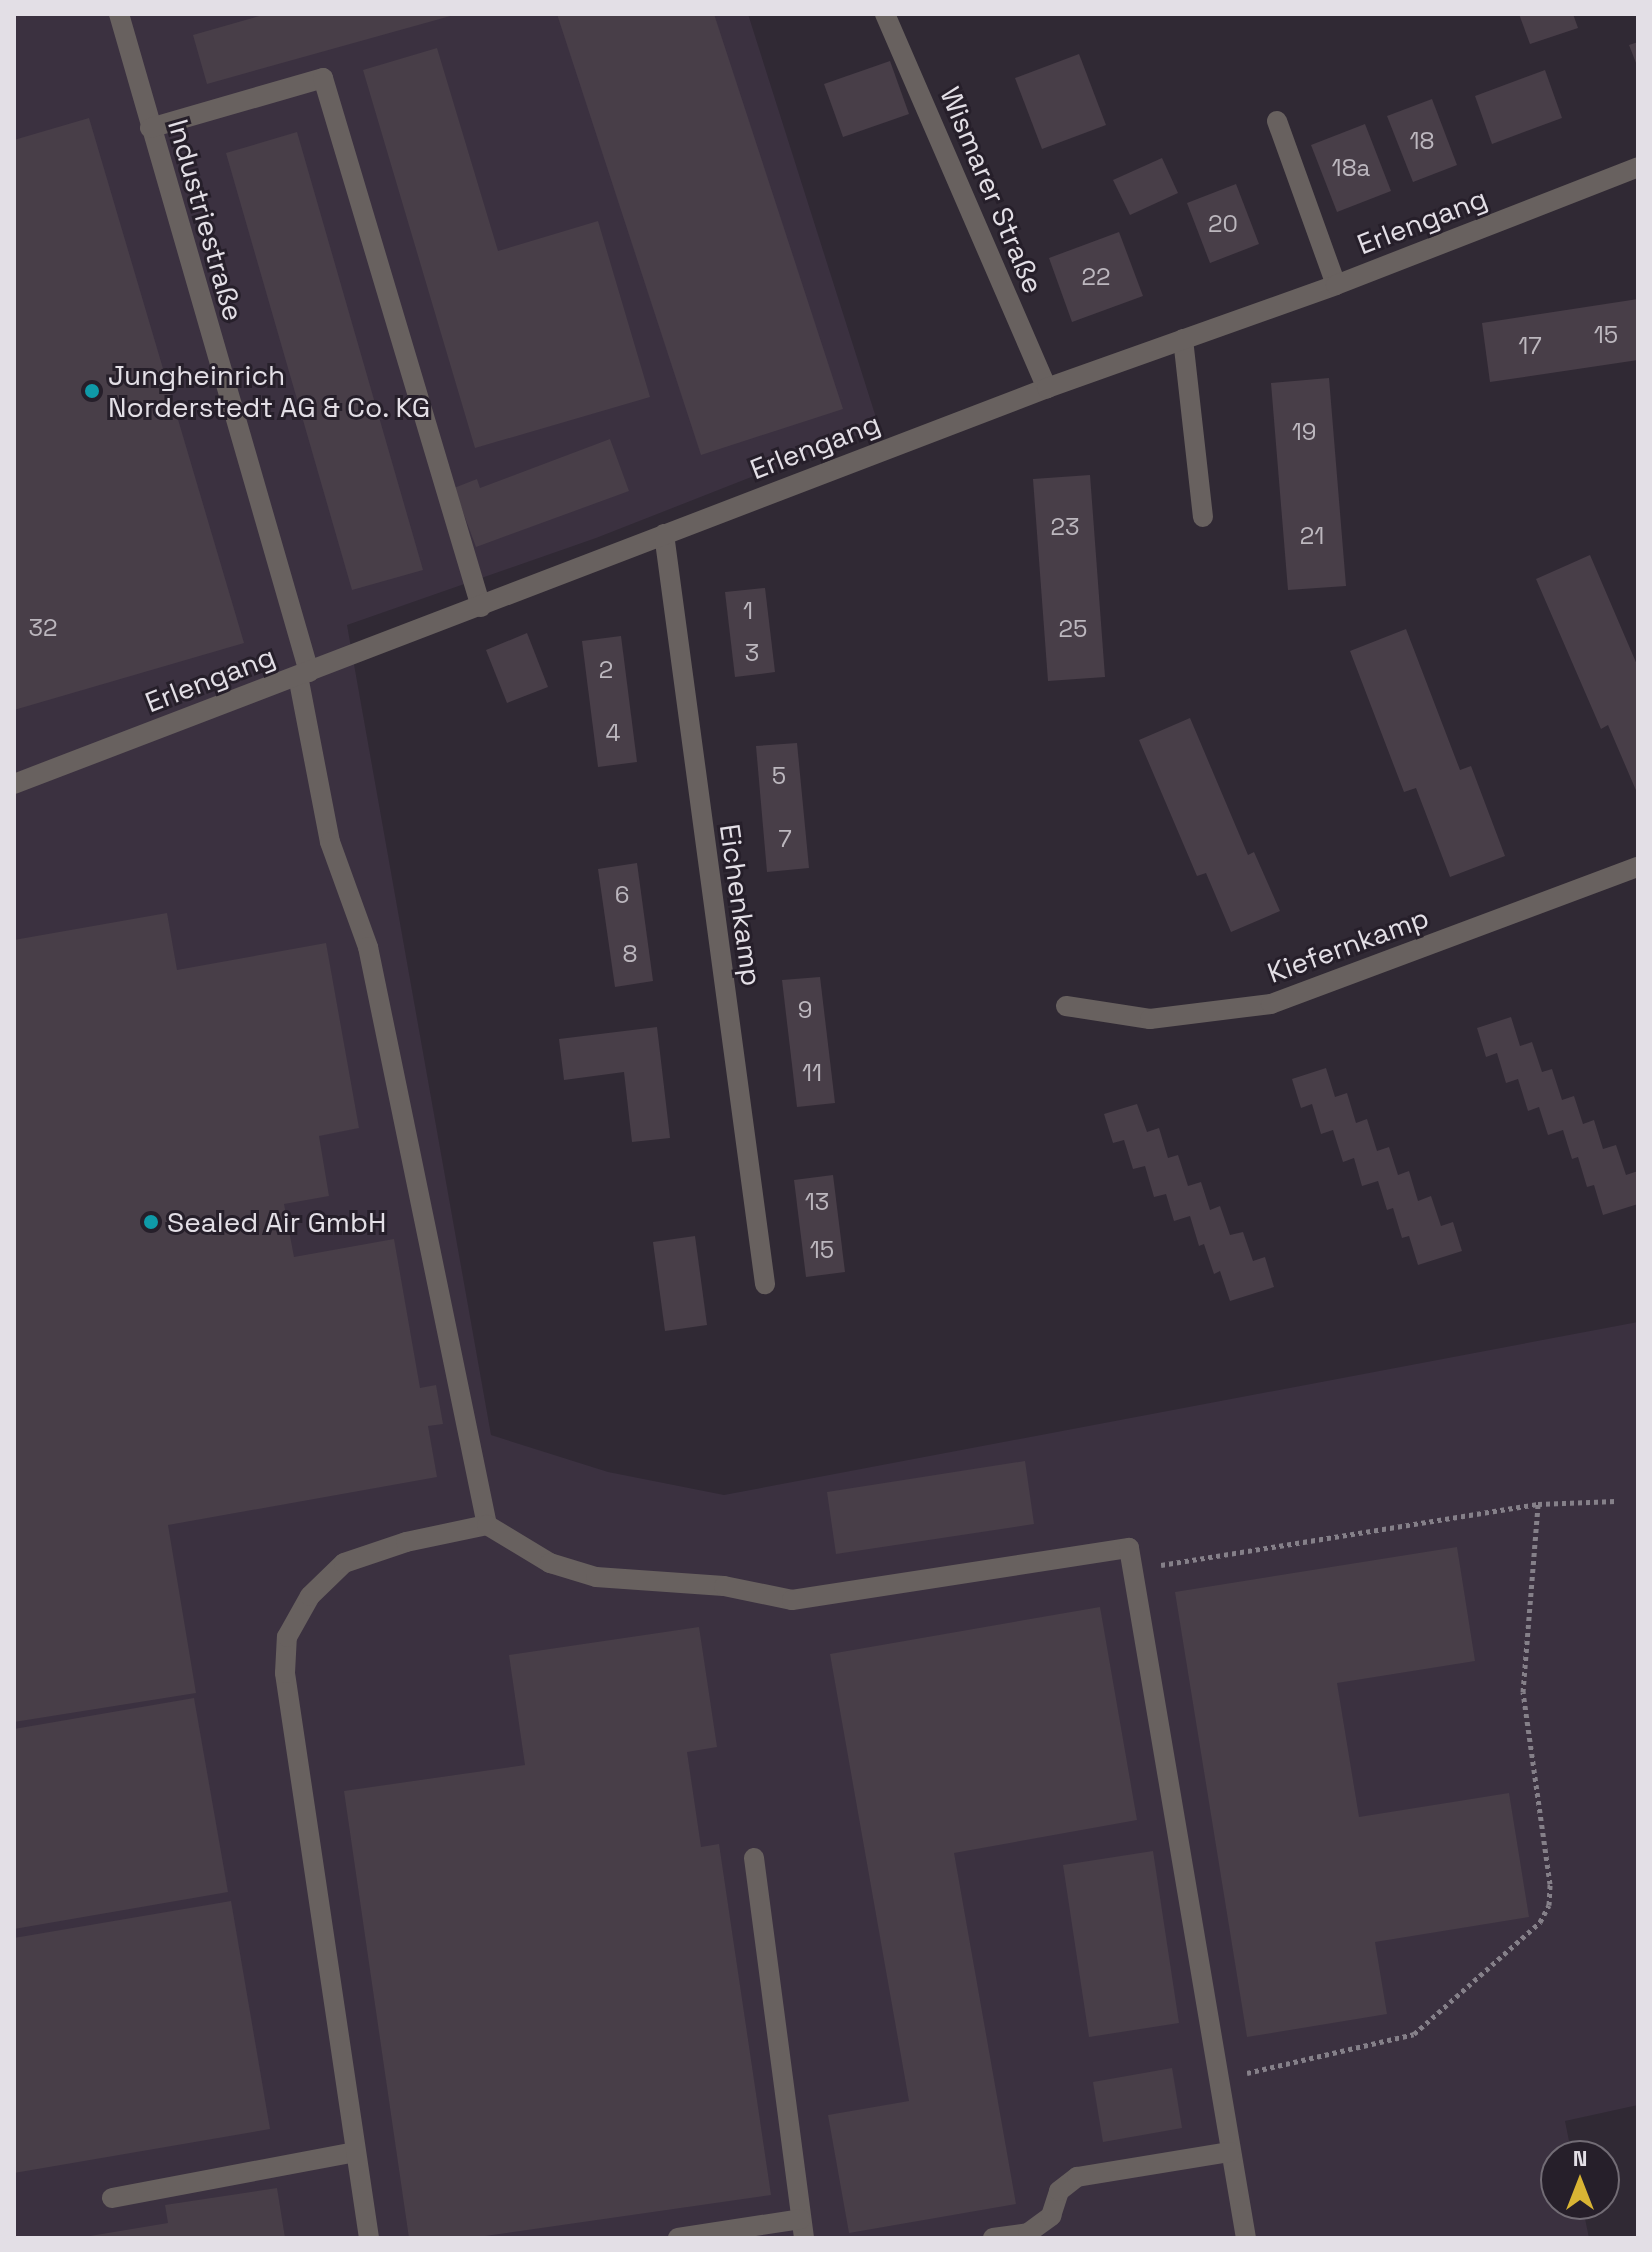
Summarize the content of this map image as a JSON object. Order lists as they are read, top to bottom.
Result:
{
  "streets": {
    "street": [
      "Wismarer Straße",
      "Industriestraße",
      "Erlengang",
      "Eichenkamp",
      "Kiefernkamp"
    ]
  },
  "crossings": [
    ["Wismarer Straße", "Erlengang"],
    ["Industriestraße", "Erlengang"],
    ["Erlengang", "Eichenkamp"]
  ],
  "places": ["Jungheinrich Norderstedt AG & Co. KG", "Sealed Air GmbH"],
  "house_numbers": [
    "18",
    "18a",
    "20",
    "22",
    "15",
    "17",
    "19",
    "23",
    "21",
    "1",
    "32",
    "25",
    "3",
    "2",
    "4",
    "5",
    "7",
    "6",
    "8",
    "9",
    "11",
    "13",
    "15"
  ],
  "north": "top"
}
